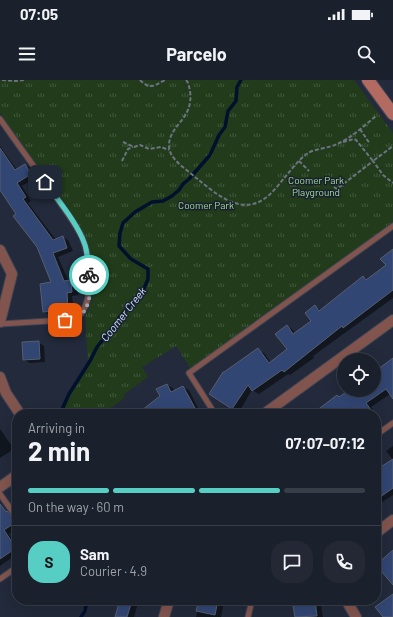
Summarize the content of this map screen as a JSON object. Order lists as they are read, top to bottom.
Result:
{
  "water": ["Coomer Creek"],
  "parks": ["Coomer Park Playground", "Coomer Park"],
  "page": {
    "status": "07:05",
    "header": "Parcelo",
    "heading": ["2 min", "Arriving in", "07:07–07:12"],
    "panel": ["Sam", "Courier · 4.9"],
    "bar": "On the way · 60 m",
    "round": "S"
  }
}
